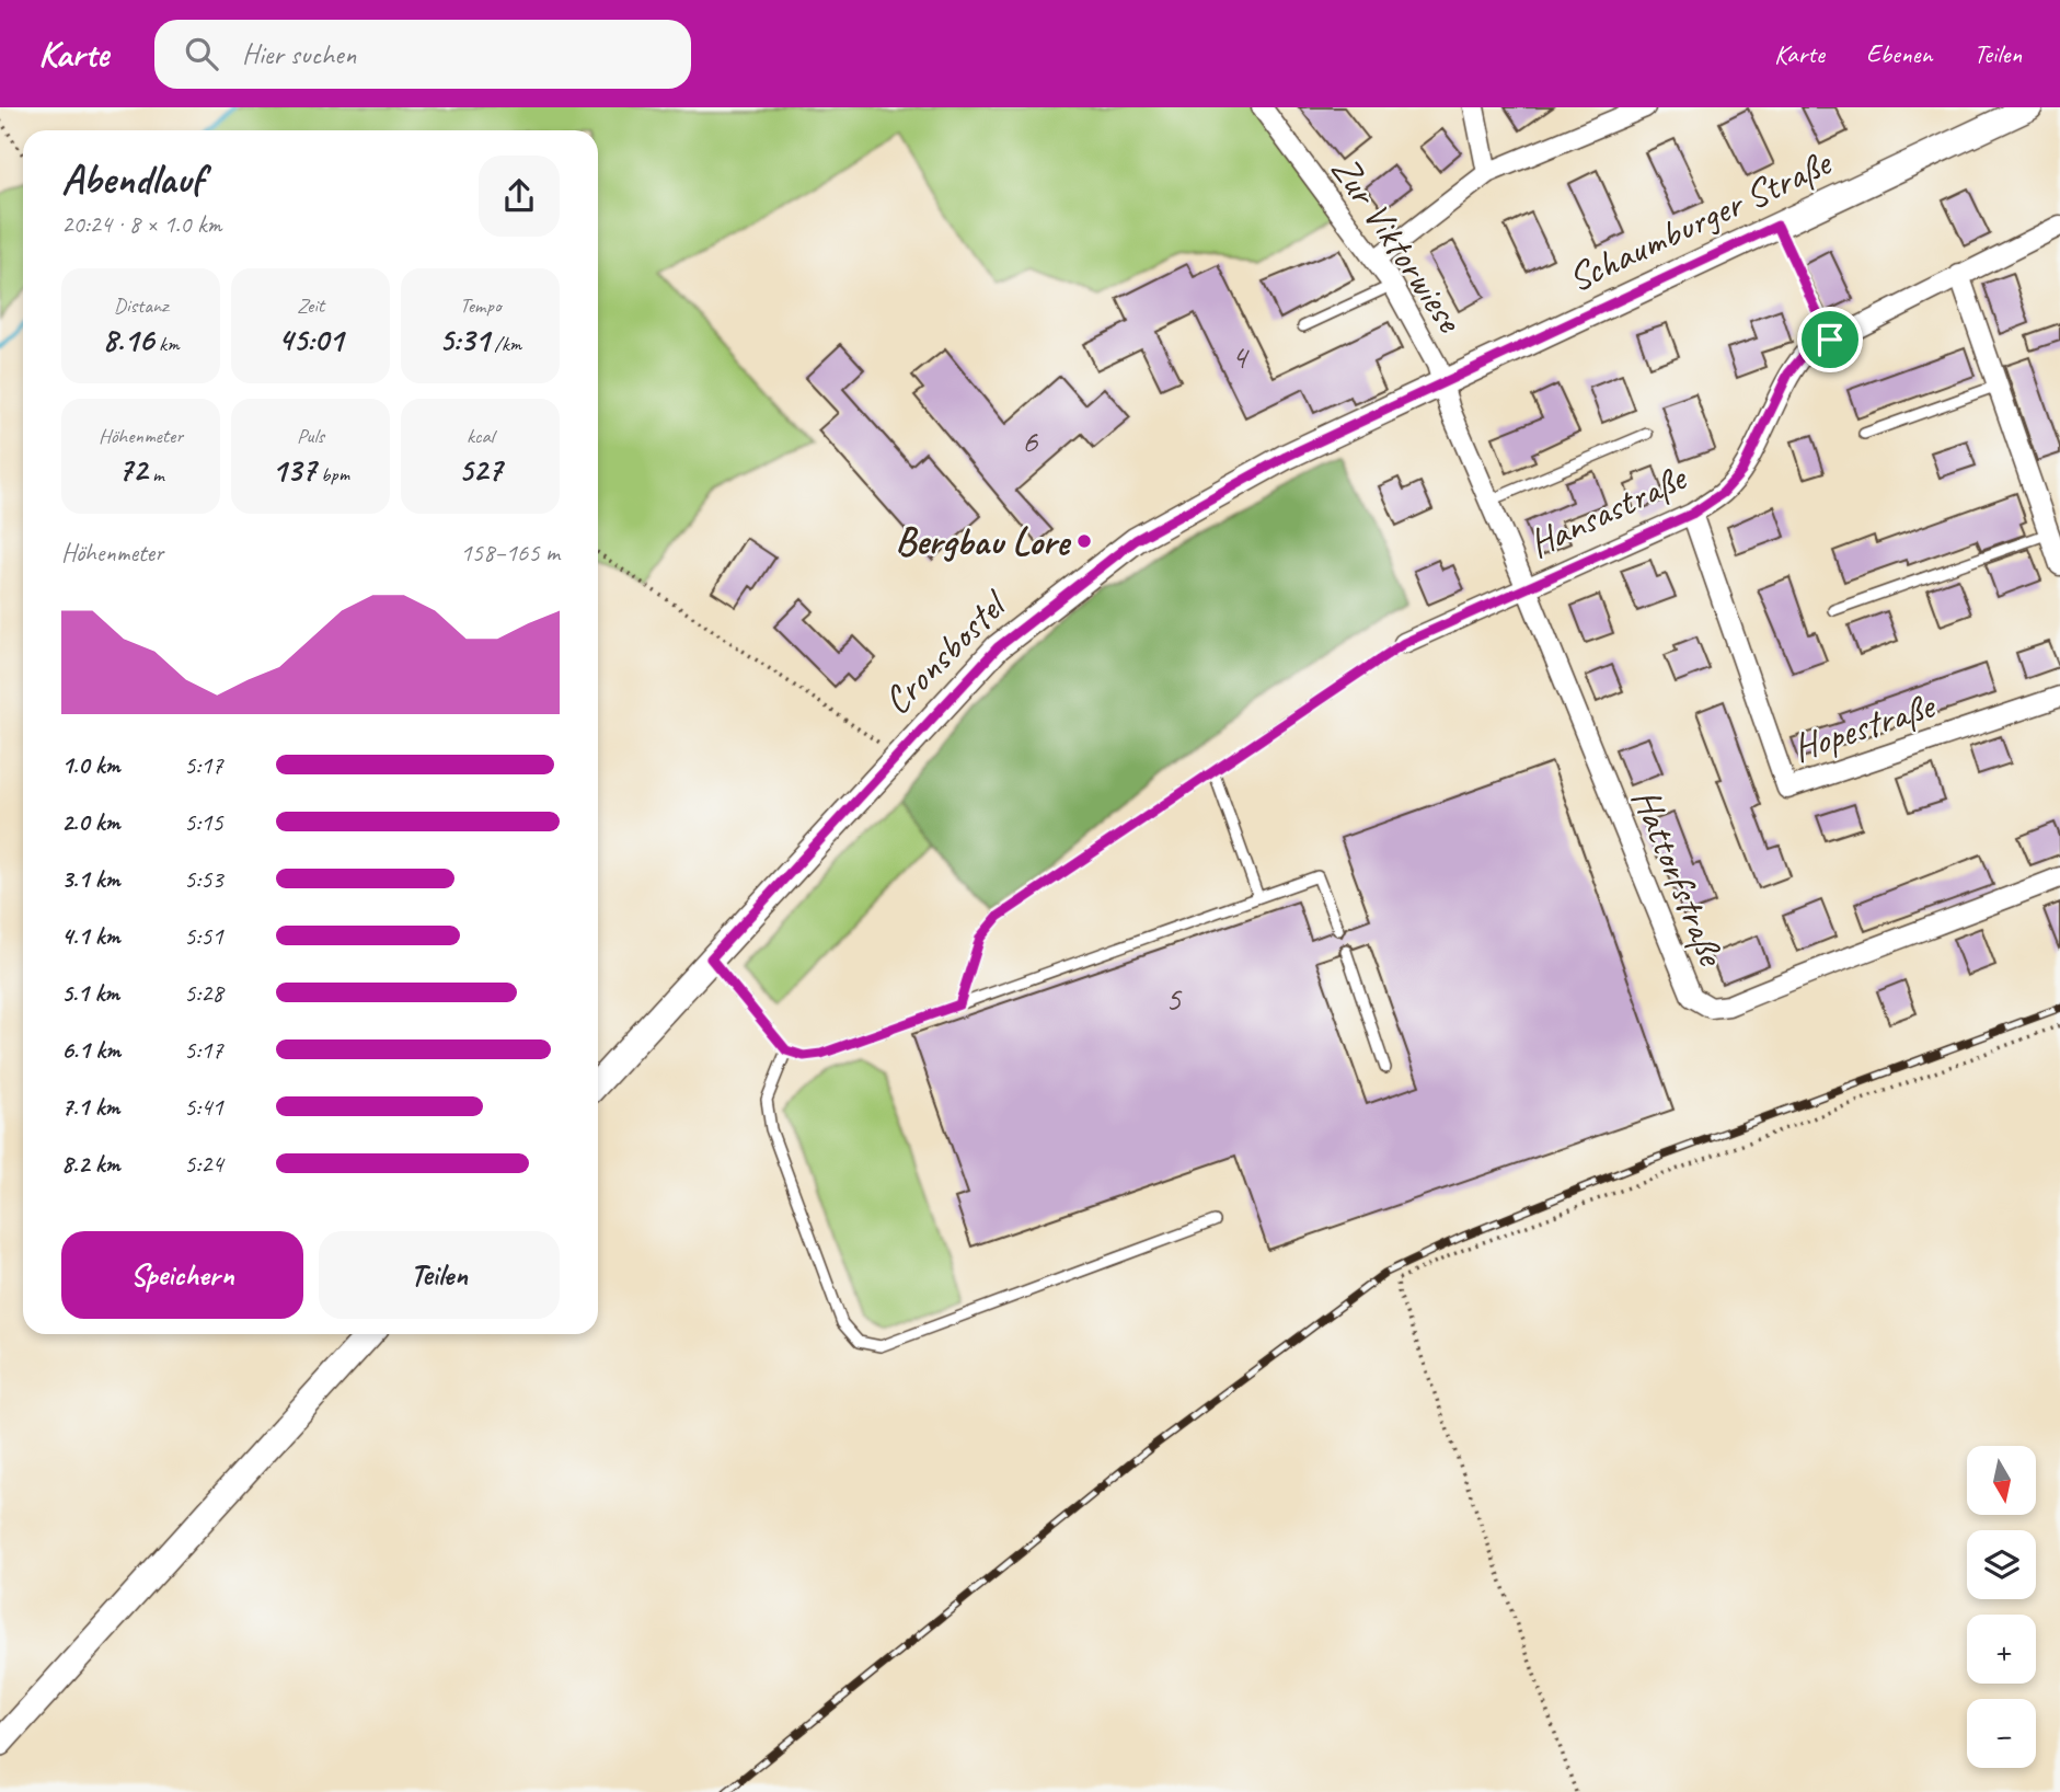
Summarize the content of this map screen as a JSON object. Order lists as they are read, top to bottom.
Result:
{
  "streets": {
    "street": [
      "Schaumburger Straße",
      "Zur Viktorwiese",
      "Hansastraße",
      "Cronsbostel",
      "Hopestraße",
      "Hattorfstraße"
    ]
  },
  "crossings": [
    ["Schaumburger Straße", "Zur Viktorwiese"],
    ["Schaumburger Straße", "Cronsbostel"],
    ["Schaumburger Straße", "Hattorfstraße"],
    ["Zur Viktorwiese", "Cronsbostel"],
    ["Zur Viktorwiese", "Hattorfstraße"],
    ["Hansastraße", "Hopestraße"],
    ["Hansastraße", "Hattorfstraße"],
    ["Cronsbostel", "Hattorfstraße"]
  ],
  "places": ["Bergbau Lore"],
  "house_numbers": ["4", "6", "5"],
  "north": "bottom",
  "page": {
    "header": "Karte",
    "search": "Hier suchen",
    "nav": ["Karte", "Ebenen", "Teilen"],
    "heading": ["Abendlauf", "20:24 · 8 × 1.0 km"],
    "stats": [
      ["Distanz", "8.16 km"],
      ["Zeit", "45:01"],
      ["Tempo", "5:31 /km"],
      ["Höhenmeter", "72 m"],
      ["Puls", "137 bpm"],
      ["kcal", "527"]
    ],
    "chart": ["Höhenmeter", "158–165 m"],
    "list": [
      {
        "name": "1.0 km",
        "note": "5:17"
      },
      {
        "name": "2.0 km",
        "note": "5:15"
      },
      {
        "name": "3.1 km",
        "note": "5:53"
      },
      {
        "name": "4.1 km",
        "note": "5:51"
      },
      {
        "name": "5.1 km",
        "note": "5:28"
      },
      {
        "name": "6.1 km",
        "note": "5:17"
      },
      {
        "name": "7.1 km",
        "note": "5:41"
      },
      {
        "name": "8.2 km",
        "note": "5:24"
      }
    ],
    "buttons": ["Speichern", "Teilen"],
    "map_buttons": ["+", "−"]
  }
}
